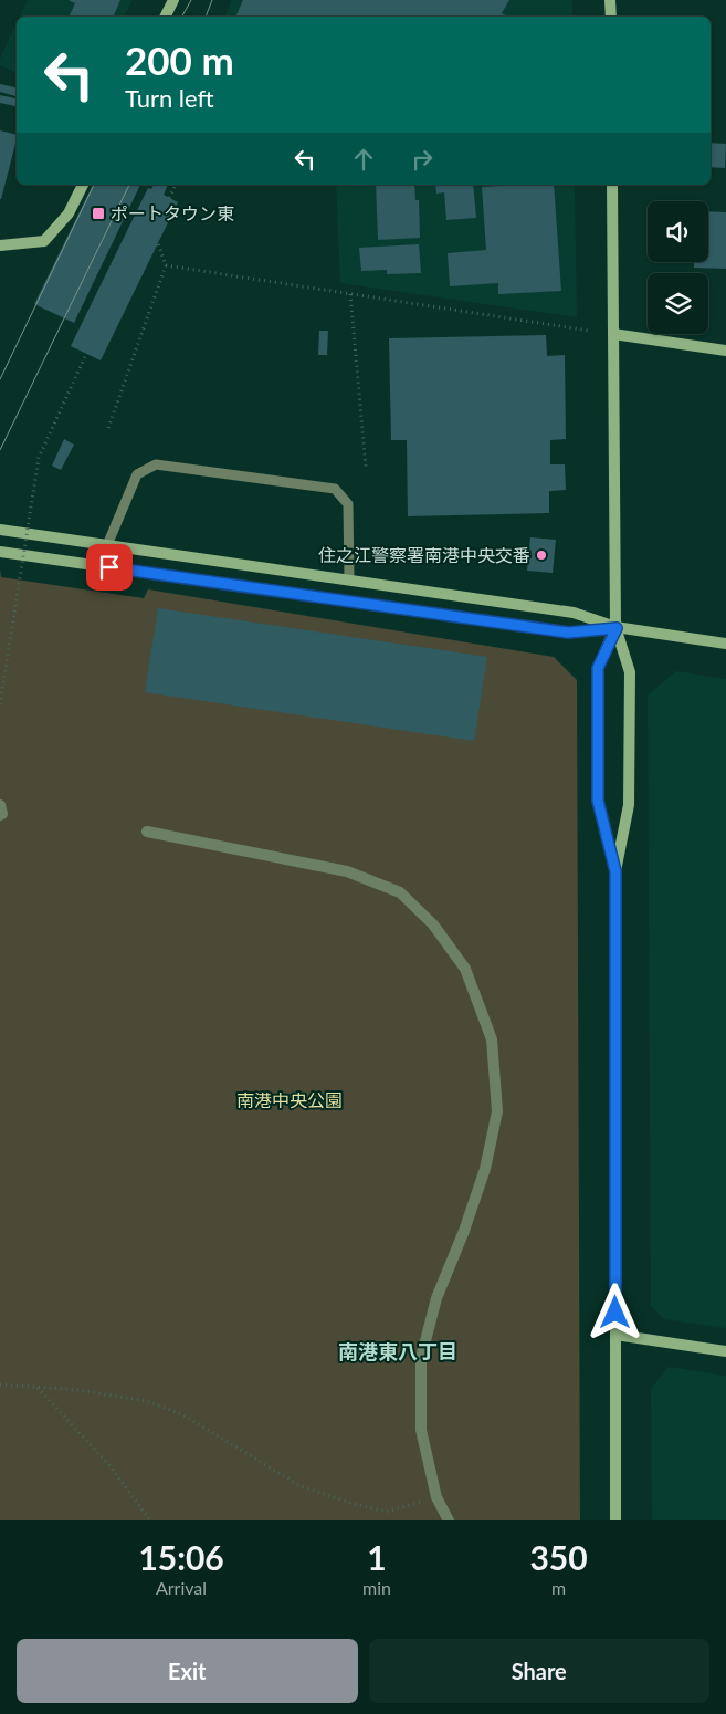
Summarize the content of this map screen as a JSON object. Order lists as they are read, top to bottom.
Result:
{
  "districts": ["南港東八丁目"],
  "parks": ["南港中央公園"],
  "places": {
    "transit": ["ポートタウン東"],
    "other": ["住之江警察署南港中央交番"]
  },
  "page": {
    "turn": ["200 m", "Turn left"],
    "eta": [
      "15:06",
      "Arrival",
      "1",
      "min",
      "350",
      "m"
    ],
    "buttons": ["Exit", "Share"]
  }
}
